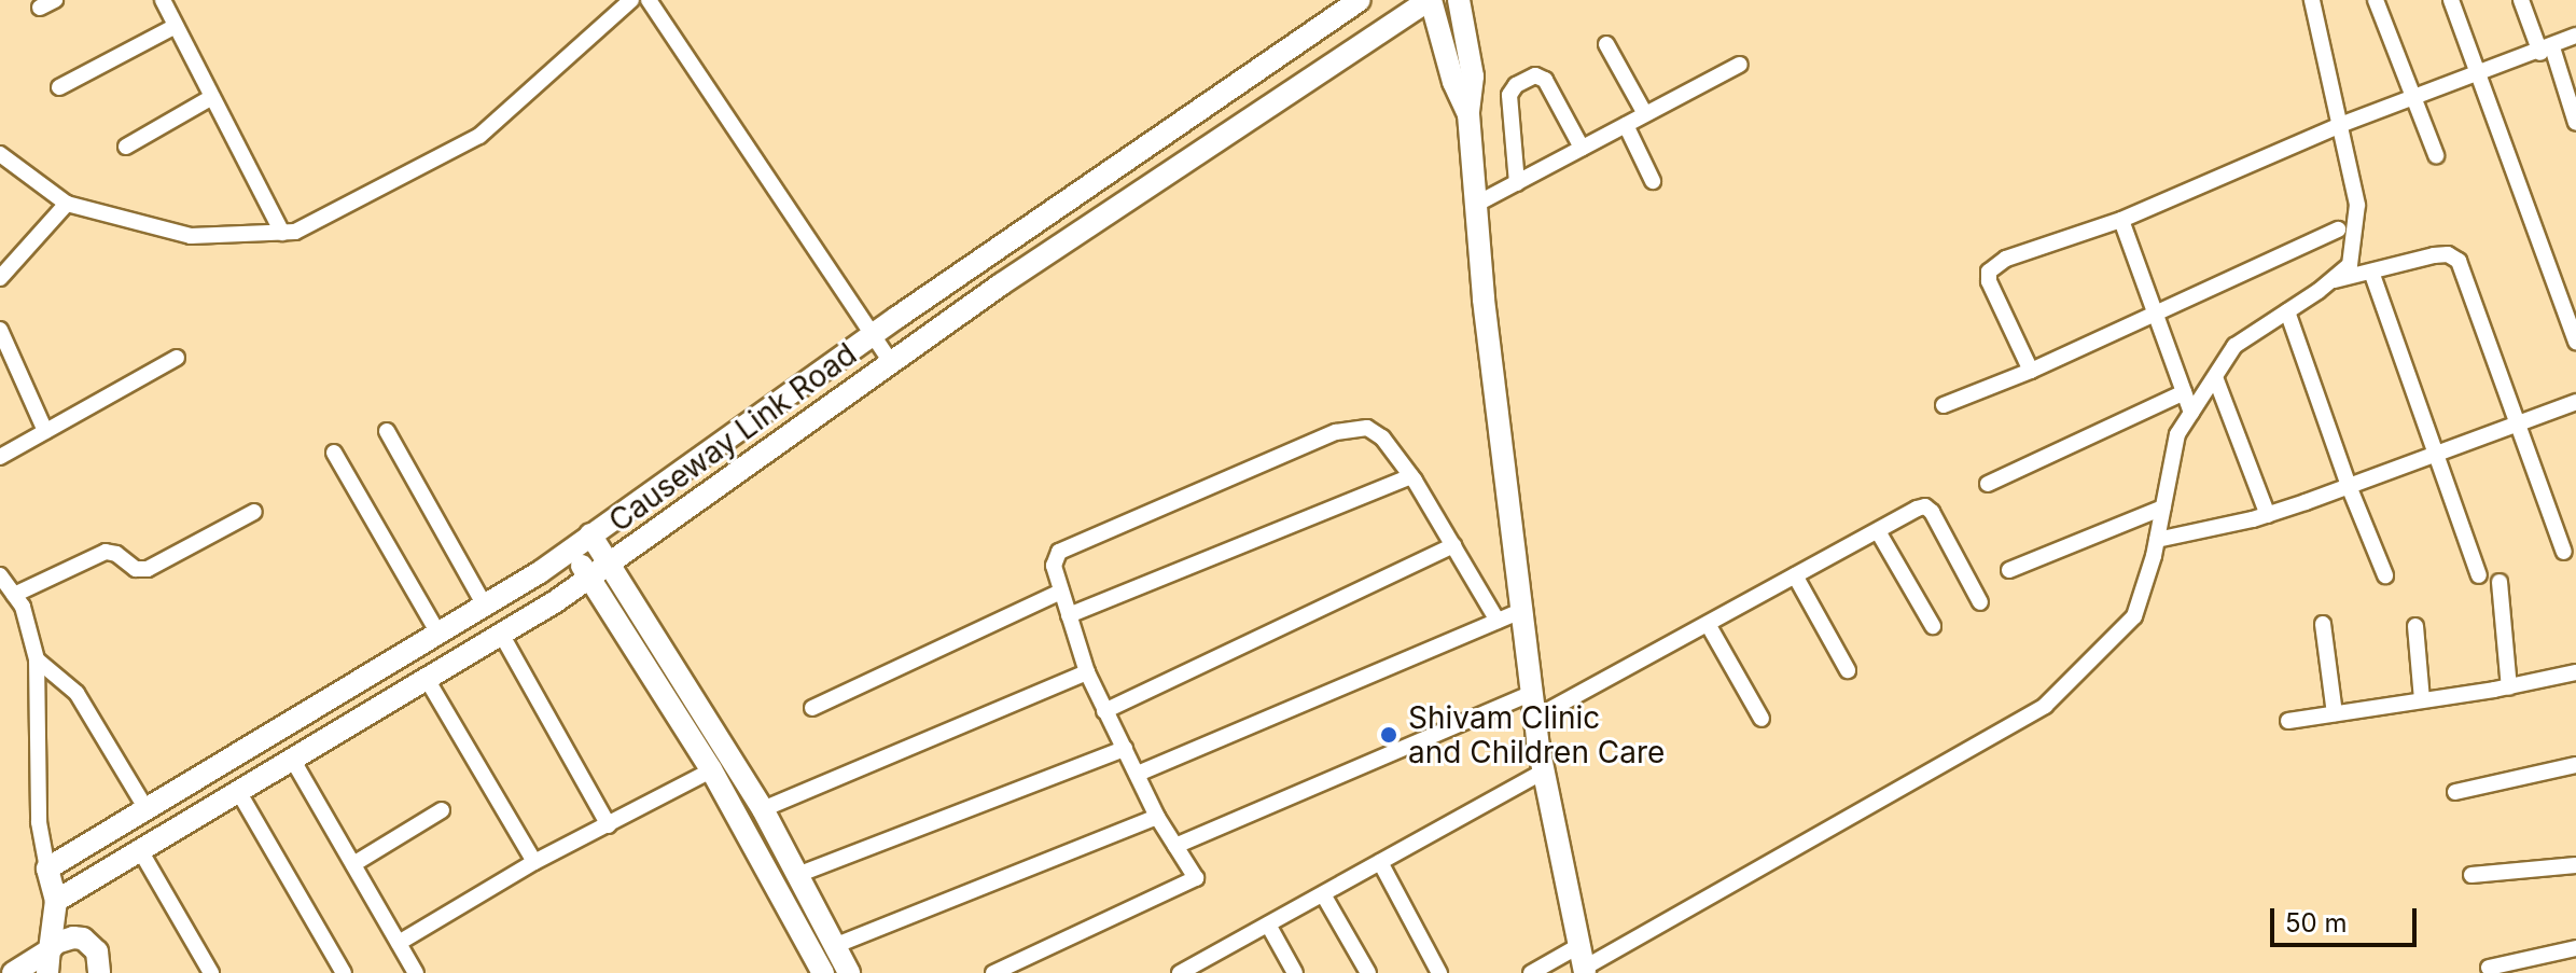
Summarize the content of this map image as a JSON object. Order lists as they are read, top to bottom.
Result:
{
  "streets": {
    "main road": ["Causeway Link Road"]
  },
  "places": ["Shivam Clinic and Children Care"],
  "scale_bar": "50 m"
}
